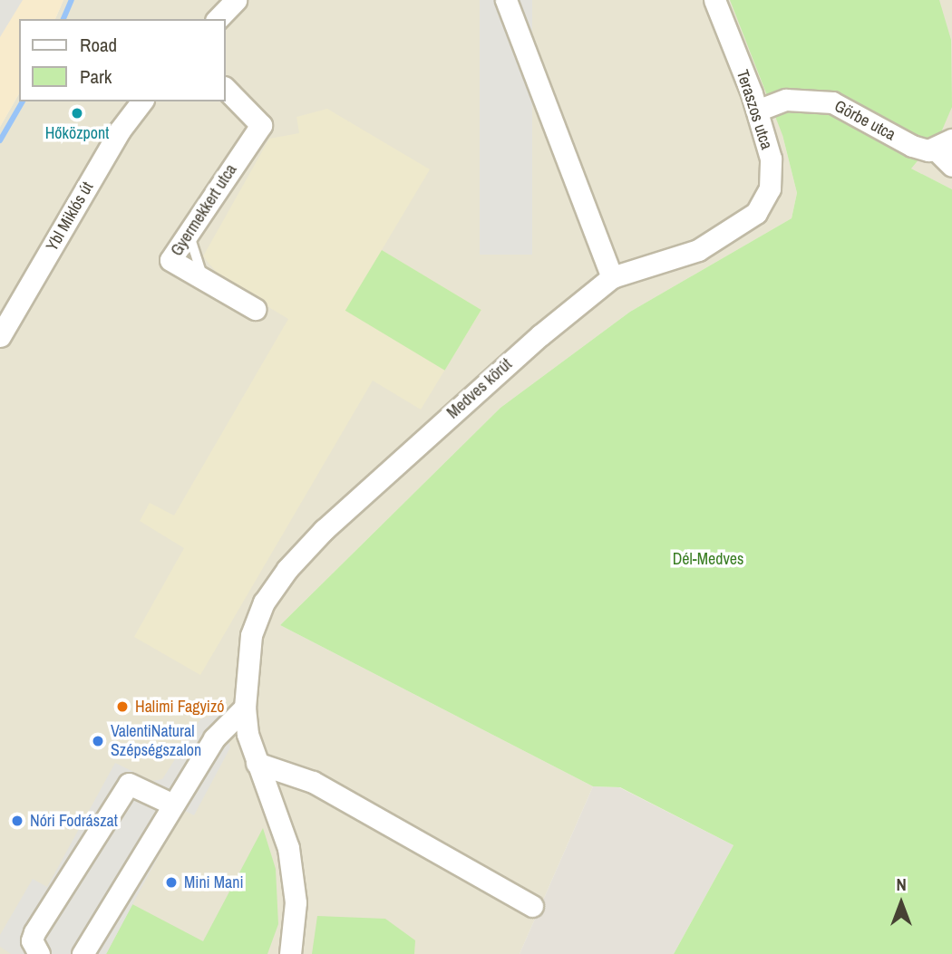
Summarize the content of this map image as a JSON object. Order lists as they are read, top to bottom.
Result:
{
  "streets": {
    "street": [
      "Teraszos utca",
      "Görbe utca",
      "Gyermekkert utca",
      "Ybl Miklós út",
      "Medves körút"
    ]
  },
  "crossings": [
    ["Teraszos utca", "Görbe utca"],
    ["Teraszos utca", "Medves körút"]
  ],
  "parks": ["Dél-Medves"],
  "places": [
    "Hőközpont",
    "Halimi Fagyizó",
    "ValentiNatural Szépségszalon",
    "Nóri Fodrászat",
    "Mini Mani"
  ],
  "legend": ["Road", "Park"],
  "north": "top"
}
